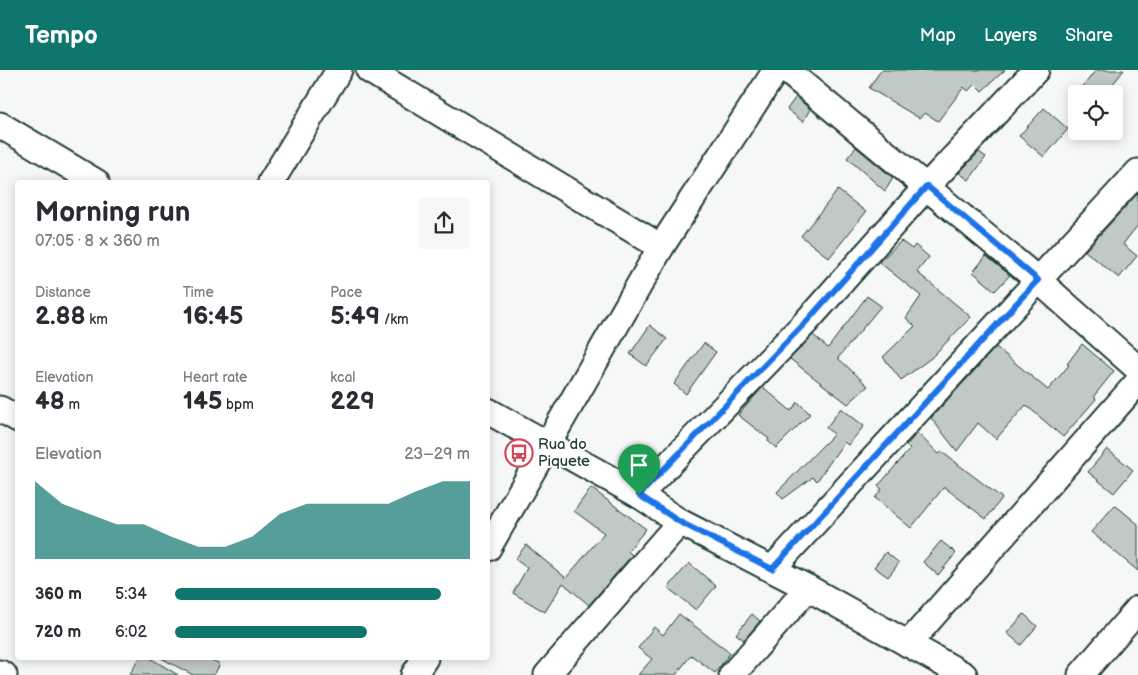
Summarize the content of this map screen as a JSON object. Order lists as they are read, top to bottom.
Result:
{
  "places": {
    "bus stop": ["Rua do Piquete"]
  },
  "page": {
    "header": "Tempo",
    "nav": ["Map", "Layers", "Share"],
    "heading": ["Morning run", "07:05 · 8 × 360 m"],
    "stats": [
      ["Distance", "2.88 km"],
      ["Time", "16:45"],
      ["Pace", "5:49 /km"],
      ["Elevation", "48 m"],
      ["Heart rate", "145 bpm"],
      ["kcal", "229"]
    ],
    "chart": ["Elevation", "23–29 m"],
    "list": [
      {
        "name": "360 m",
        "note": "5:34"
      },
      {
        "name": "720 m",
        "note": "6:02"
      }
    ]
  }
}
